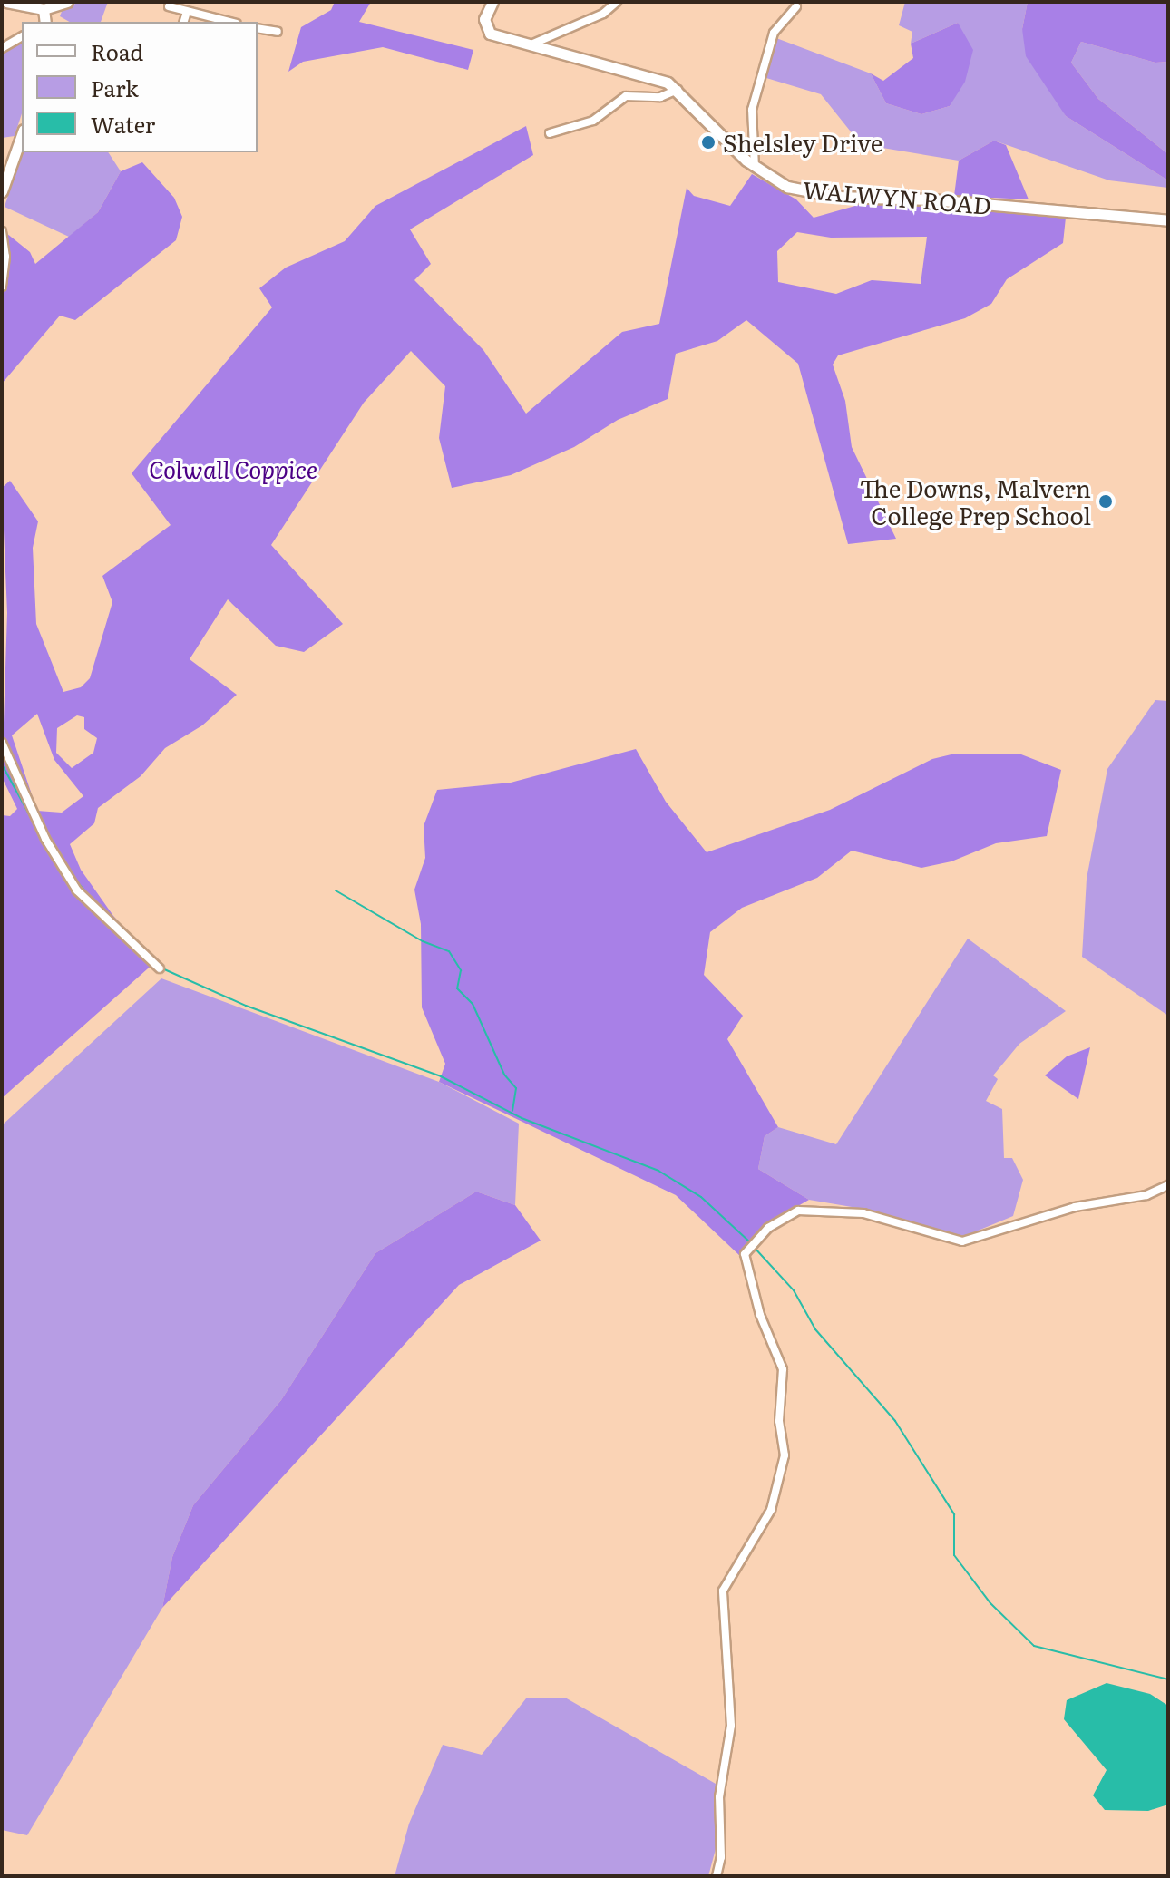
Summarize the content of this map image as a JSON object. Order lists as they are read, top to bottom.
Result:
{
  "streets": {
    "main road": ["WALWYN ROAD"]
  },
  "parks": ["Colwall Coppice"],
  "places": ["Shelsley Drive", "The Downs, Malvern College Prep School"],
  "legend": ["Road", "Park", "Water"]
}
